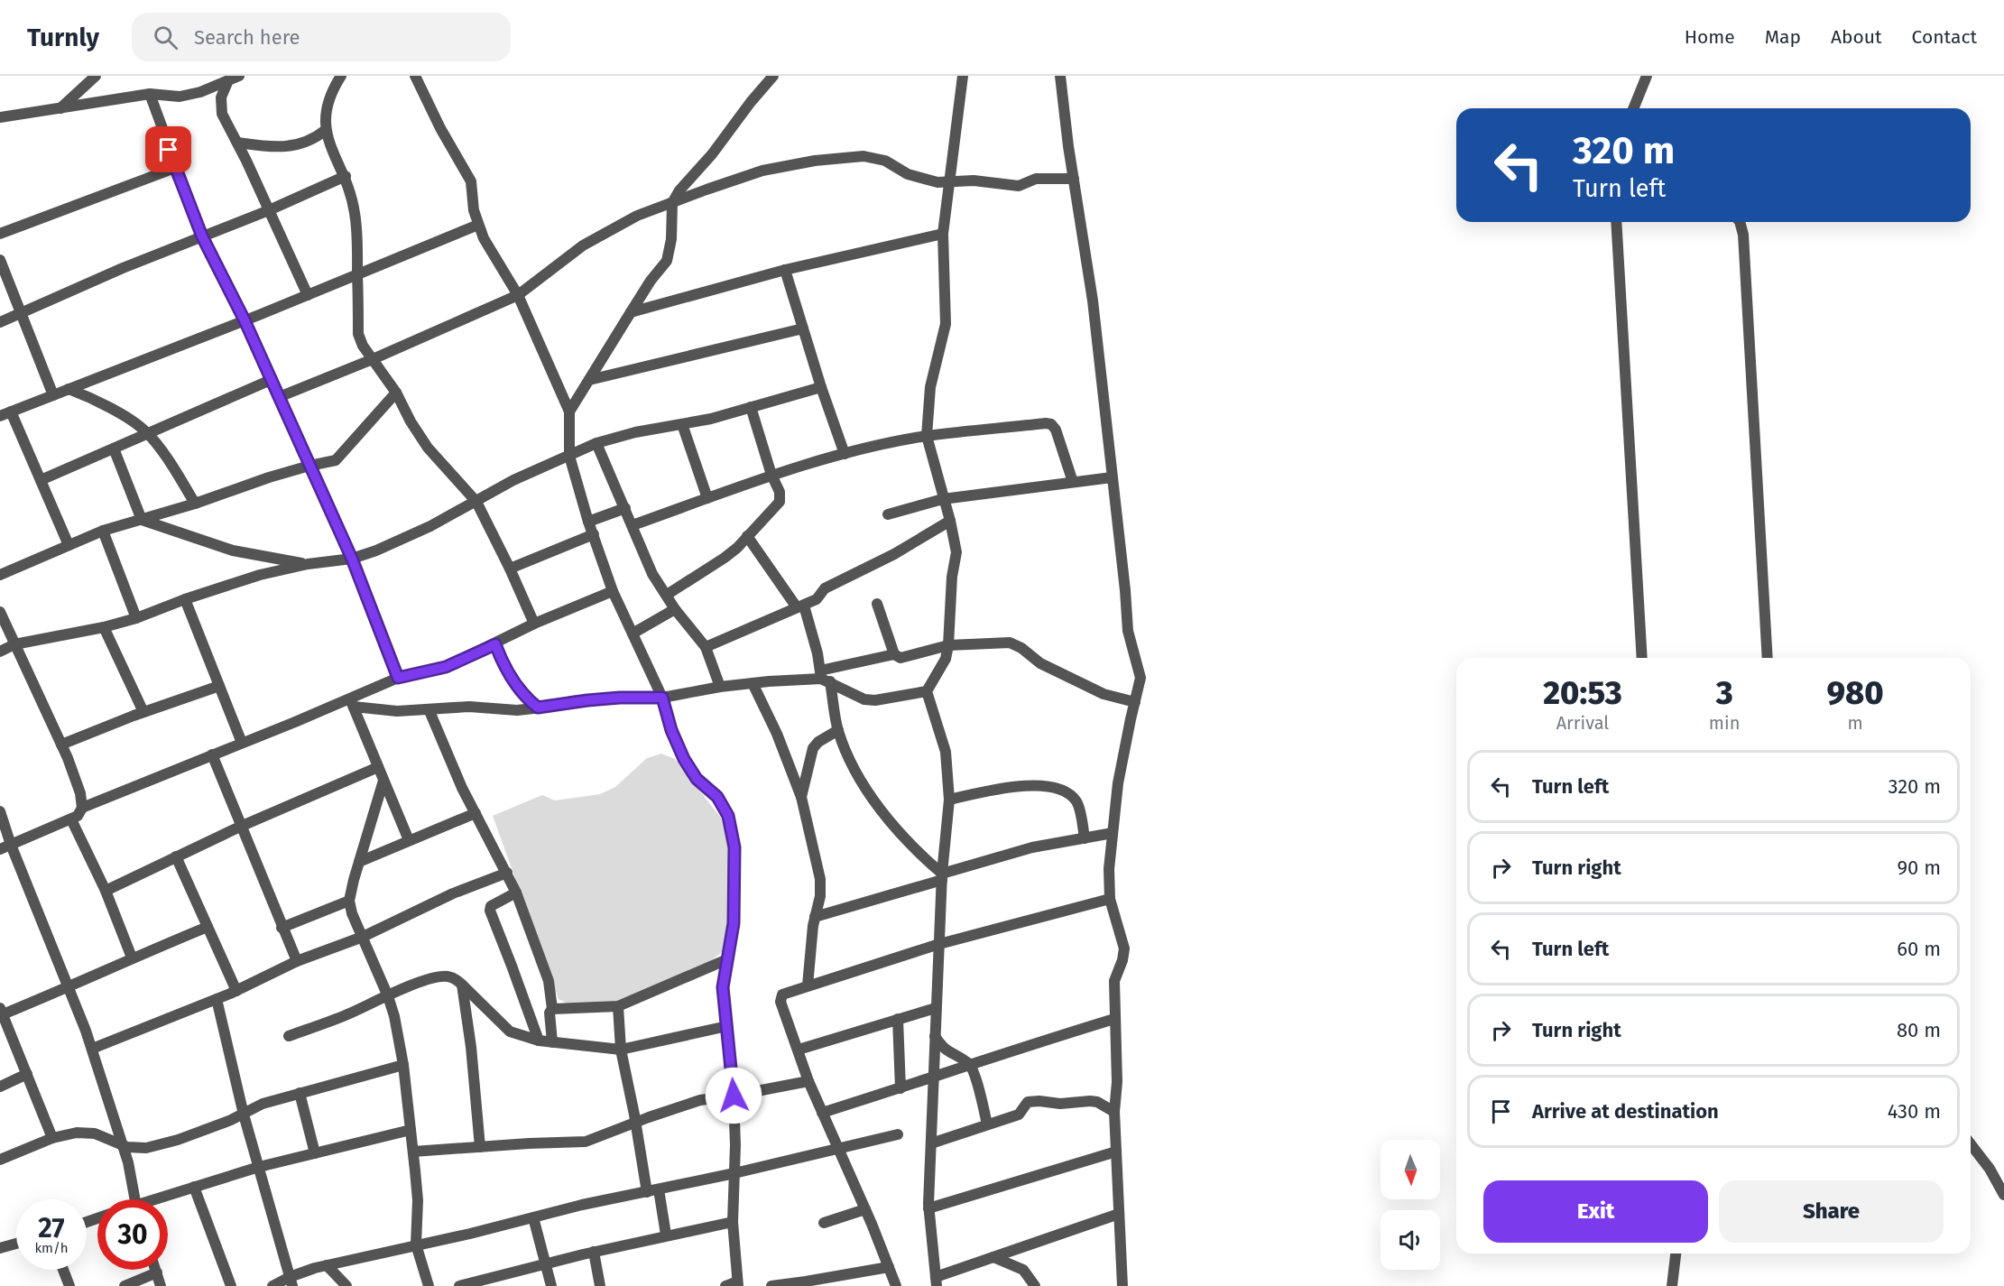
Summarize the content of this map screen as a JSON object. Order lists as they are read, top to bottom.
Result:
{
  "north": "bottom",
  "page": {
    "header": "Turnly",
    "search": "Search here",
    "nav": [
      "Home",
      "Map",
      "About",
      "Contact"
    ],
    "turn": ["320 m", "Turn left"],
    "eta": [
      "20:53",
      "Arrival",
      "3",
      "min",
      "980",
      "m"
    ],
    "list": [
      {
        "name": "Turn left",
        "value": "320 m"
      },
      {
        "name": "Turn right",
        "value": "90 m"
      },
      {
        "name": "Turn left",
        "value": "60 m"
      },
      {
        "name": "Turn right",
        "value": "80 m"
      },
      {
        "name": "Arrive at destination",
        "value": "430 m"
      }
    ],
    "buttons": ["Exit", "Share"],
    "speed": "27 km/h",
    "limit": "30"
  }
}
